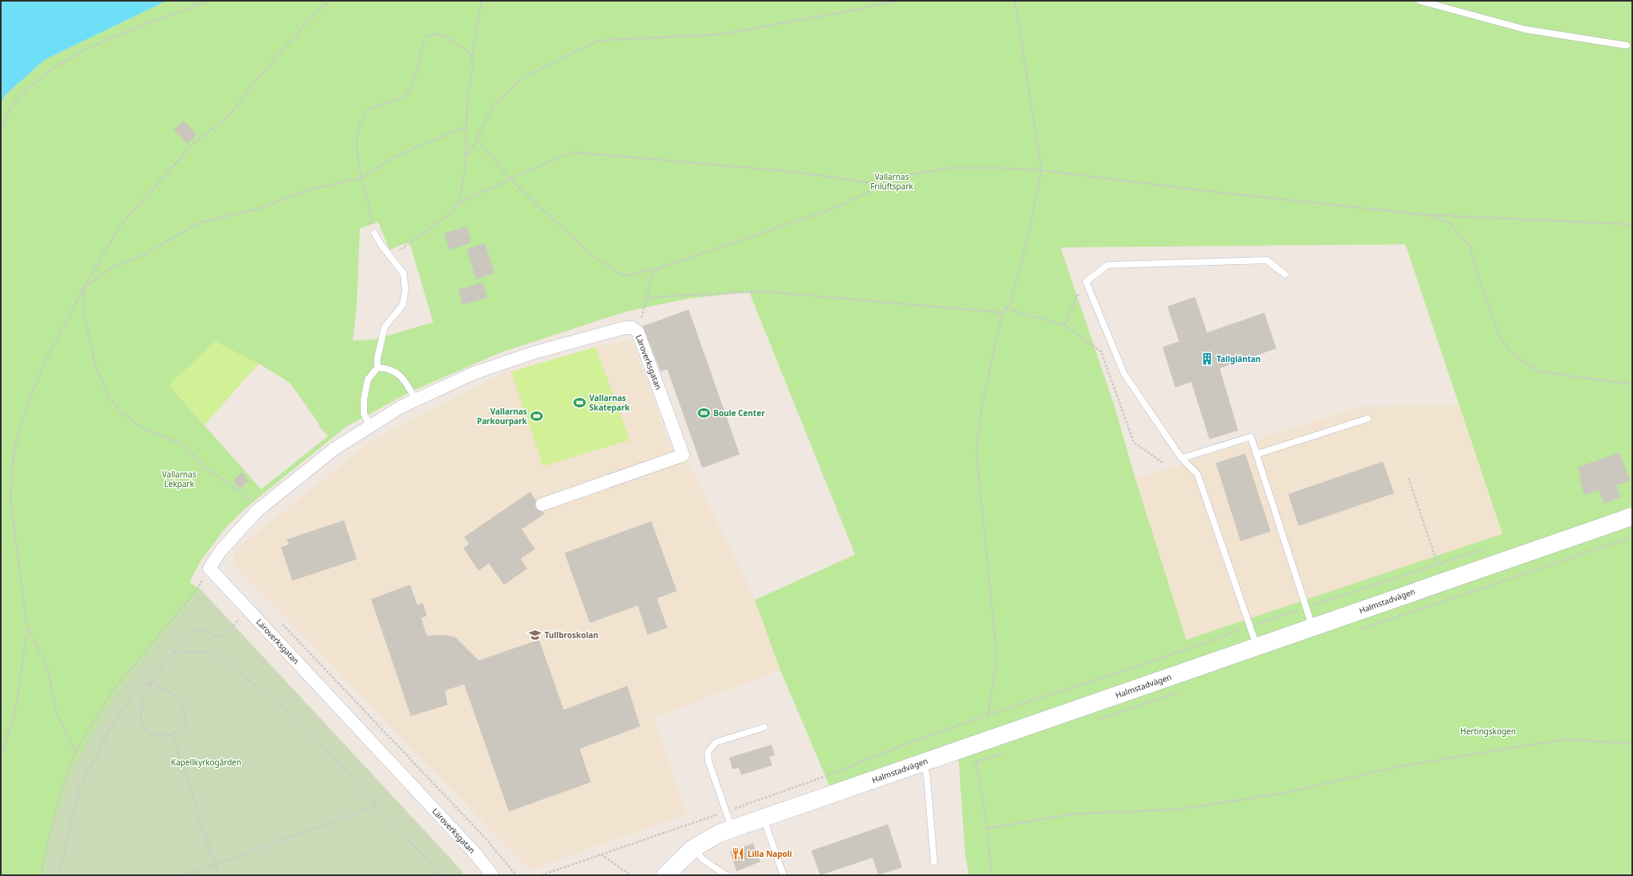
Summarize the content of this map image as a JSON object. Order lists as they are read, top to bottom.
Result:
{
  "streets": {
    "main road": ["Halmstadvägen"],
    "street": ["Läroverksgatan"]
  },
  "parks": [
    "Vallarnas Friluftspark",
    "Vallarnas Lekpark",
    "Hertingskogen",
    "Kapellkyrkogården"
  ],
  "places": {
    "building": ["Tallgläntan"],
    "sports": ["Vallarnas Skatepark", "Boule Center", "Vallarnas Parkourpark"],
    "school or university": ["Tullbroskolan"],
    "restaurant": ["Lilla Napoli"]
  }
}
